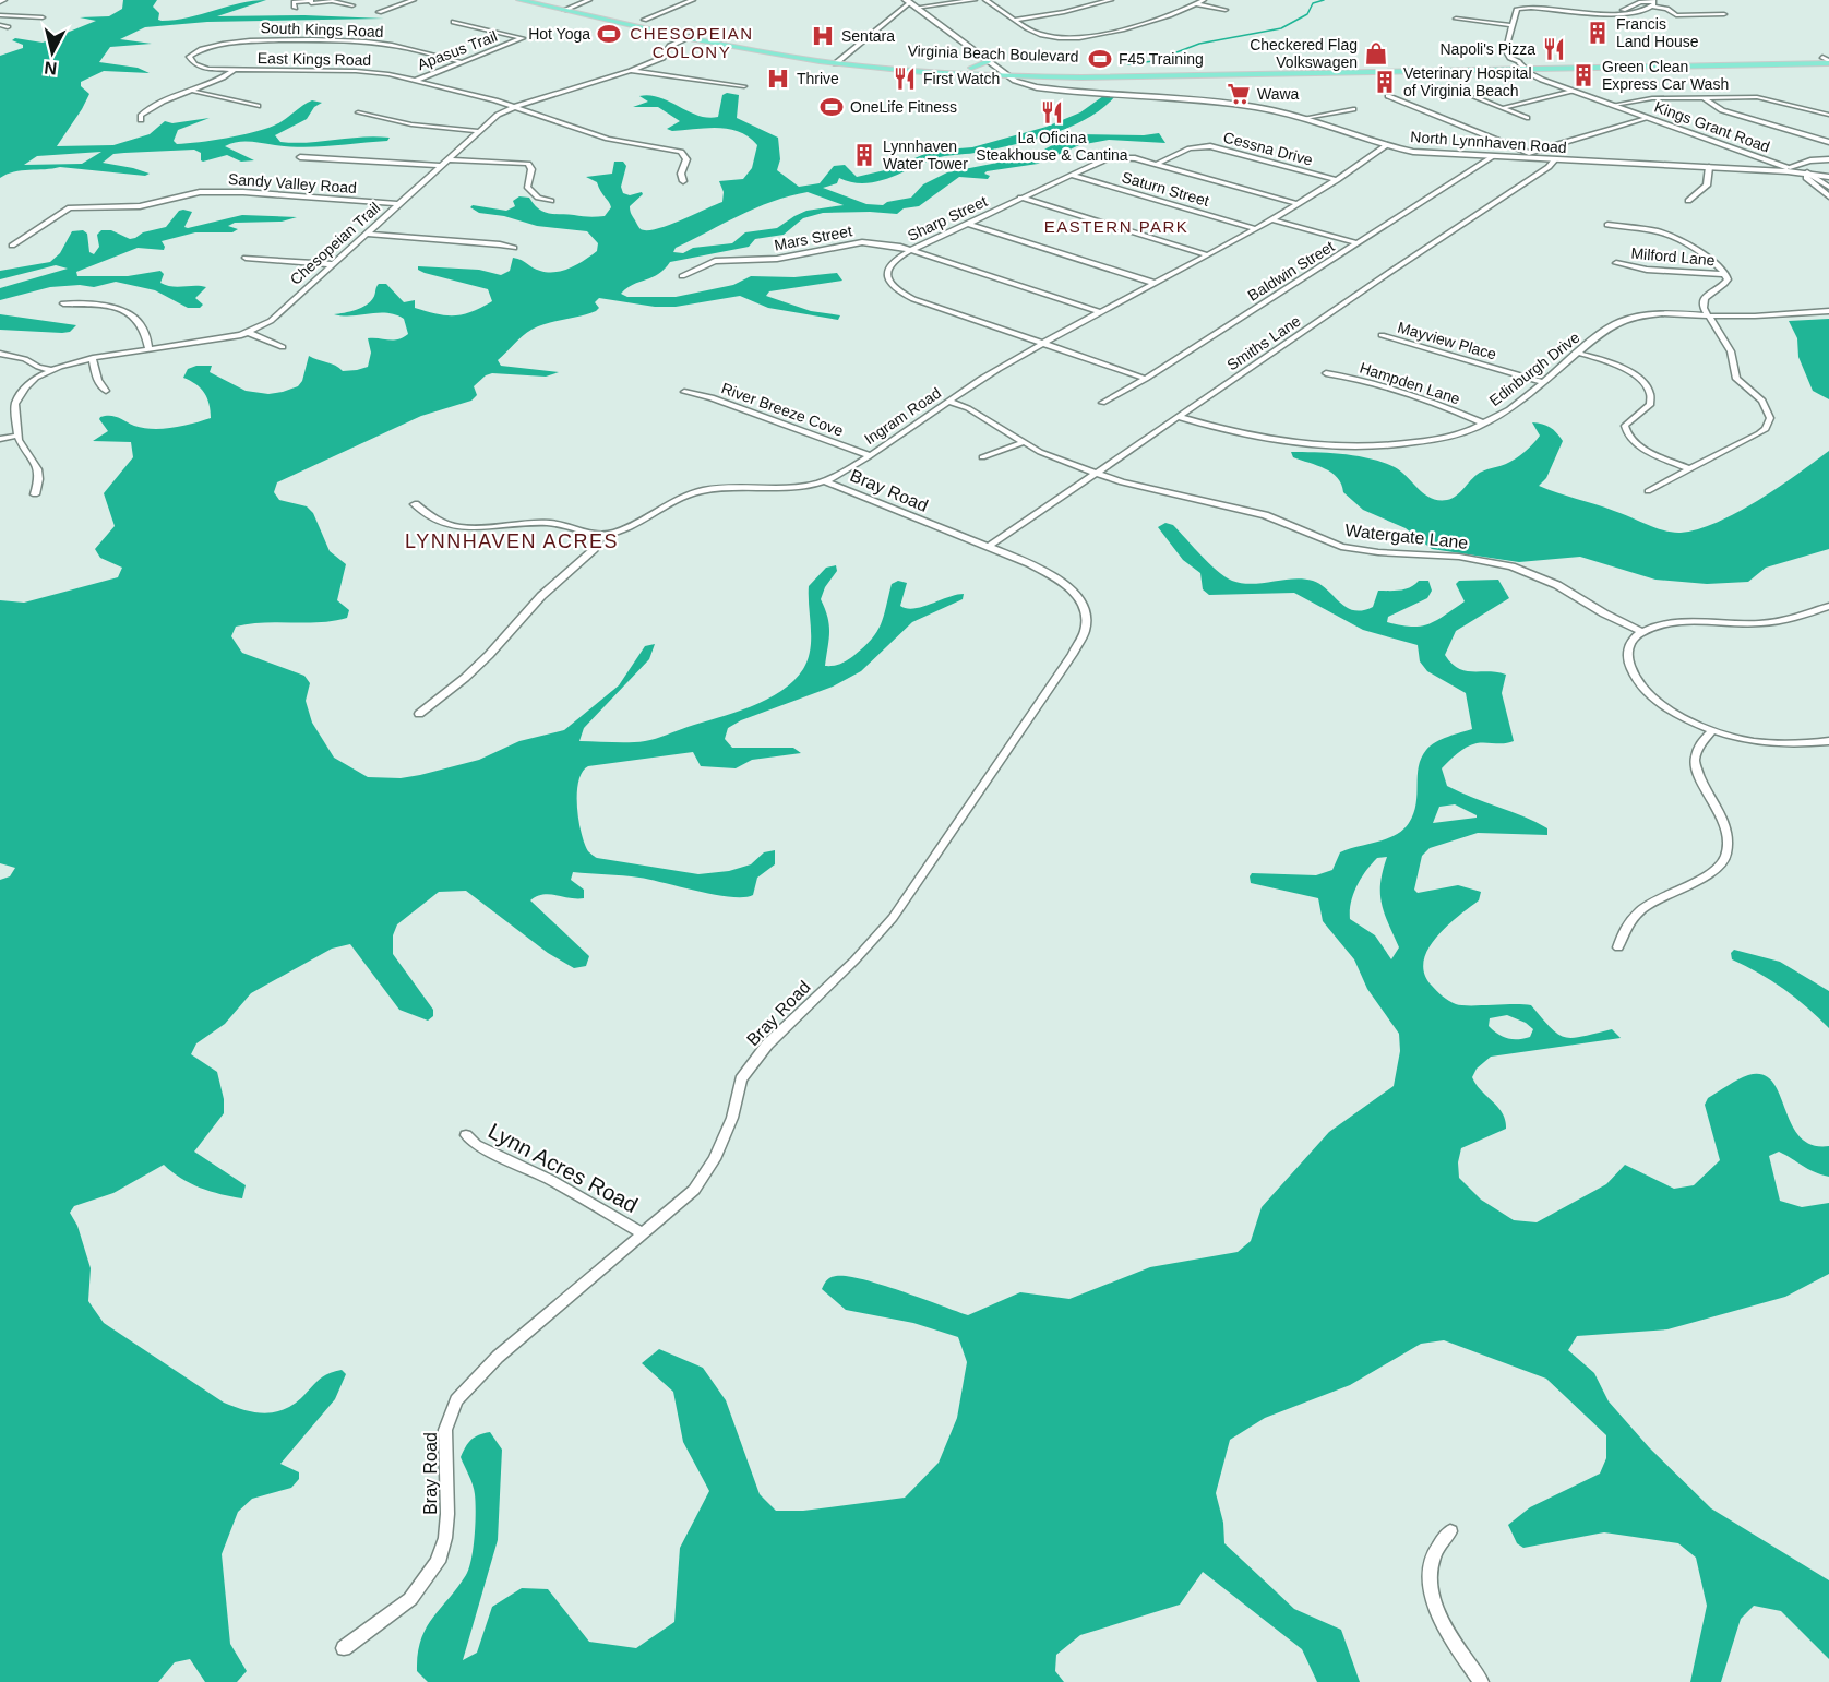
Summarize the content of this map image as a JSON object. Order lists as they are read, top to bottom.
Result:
{
  "streets": {
    "main road": ["Virginia Beach Boulevard"],
    "street": [
      "South Kings Road",
      "Apasus Trail",
      "East Kings Road",
      "Kings Grant Road",
      "North Lynnhaven Road",
      "Cessna Drive",
      "Sandy Valley Road",
      "Saturn Street",
      "Sharp Street",
      "Mars Street",
      "Chesopeian Trail",
      "Milford Lane",
      "Baldwin Street",
      "Mayview Place",
      "Smiths Lane",
      "Edinburgh Drive",
      "Hampden Lane",
      "River Breeze Cove",
      "Ingram Road",
      "Bray Road",
      "Watergate Lane",
      "Lynn Acres Road"
    ]
  },
  "crossings": [
    ["South Kings Road", "Apasus Trail"],
    ["South Kings Road", "East Kings Road"],
    ["Apasus Trail", "East Kings Road"],
    ["Virginia Beach Boulevard", "Kings Grant Road"],
    ["Virginia Beach Boulevard", "North Lynnhaven Road"],
    ["Virginia Beach Boulevard", "Chesopeian Trail"],
    ["East Kings Road", "Chesopeian Trail"],
    ["Kings Grant Road", "North Lynnhaven Road"],
    ["North Lynnhaven Road", "Baldwin Street"],
    ["North Lynnhaven Road", "Smiths Lane"],
    ["North Lynnhaven Road", "Ingram Road"],
    ["Cessna Drive", "Sharp Street"],
    ["Cessna Drive", "Ingram Road"],
    ["Sandy Valley Road", "Chesopeian Trail"],
    ["Saturn Street", "Sharp Street"],
    ["Saturn Street", "Ingram Road"],
    ["Sharp Street", "Mars Street"],
    ["Sharp Street", "Baldwin Street"],
    ["Sharp Street", "Ingram Road"],
    ["Mars Street", "Ingram Road"],
    ["Mayview Place", "Edinburgh Drive"],
    ["Smiths Lane", "Edinburgh Drive"],
    ["Smiths Lane", "Bray Road"],
    ["Smiths Lane", "Watergate Lane"],
    ["Edinburgh Drive", "Hampden Lane"],
    ["River Breeze Cove", "Ingram Road"],
    ["Ingram Road", "Bray Road"],
    ["Ingram Road", "Watergate Lane"],
    ["Bray Road", "Lynn Acres Road"]
  ],
  "districts": ["CHESOPEIAN COLONY", "EASTERN PARK", "LYNNHAVEN ACRES"],
  "places": {
    "building": [
      "Francis Land House",
      "Green Clean Express Car Wash",
      "Veterinary Hospital of Virginia Beach",
      "Lynnhaven Water Tower"
    ],
    "sports": ["Hot Yoga", "F45 Training", "OneLife Fitness"],
    "hospital": ["Sentara", "Thrive"],
    "restaurant": ["Napoli's Pizza", "First Watch", "La Oficina Steakhouse & Cantina"],
    "shop": ["Checkered Flag Volkswagen"],
    "supermarket": ["Wawa"]
  },
  "north": "bottom"
}
